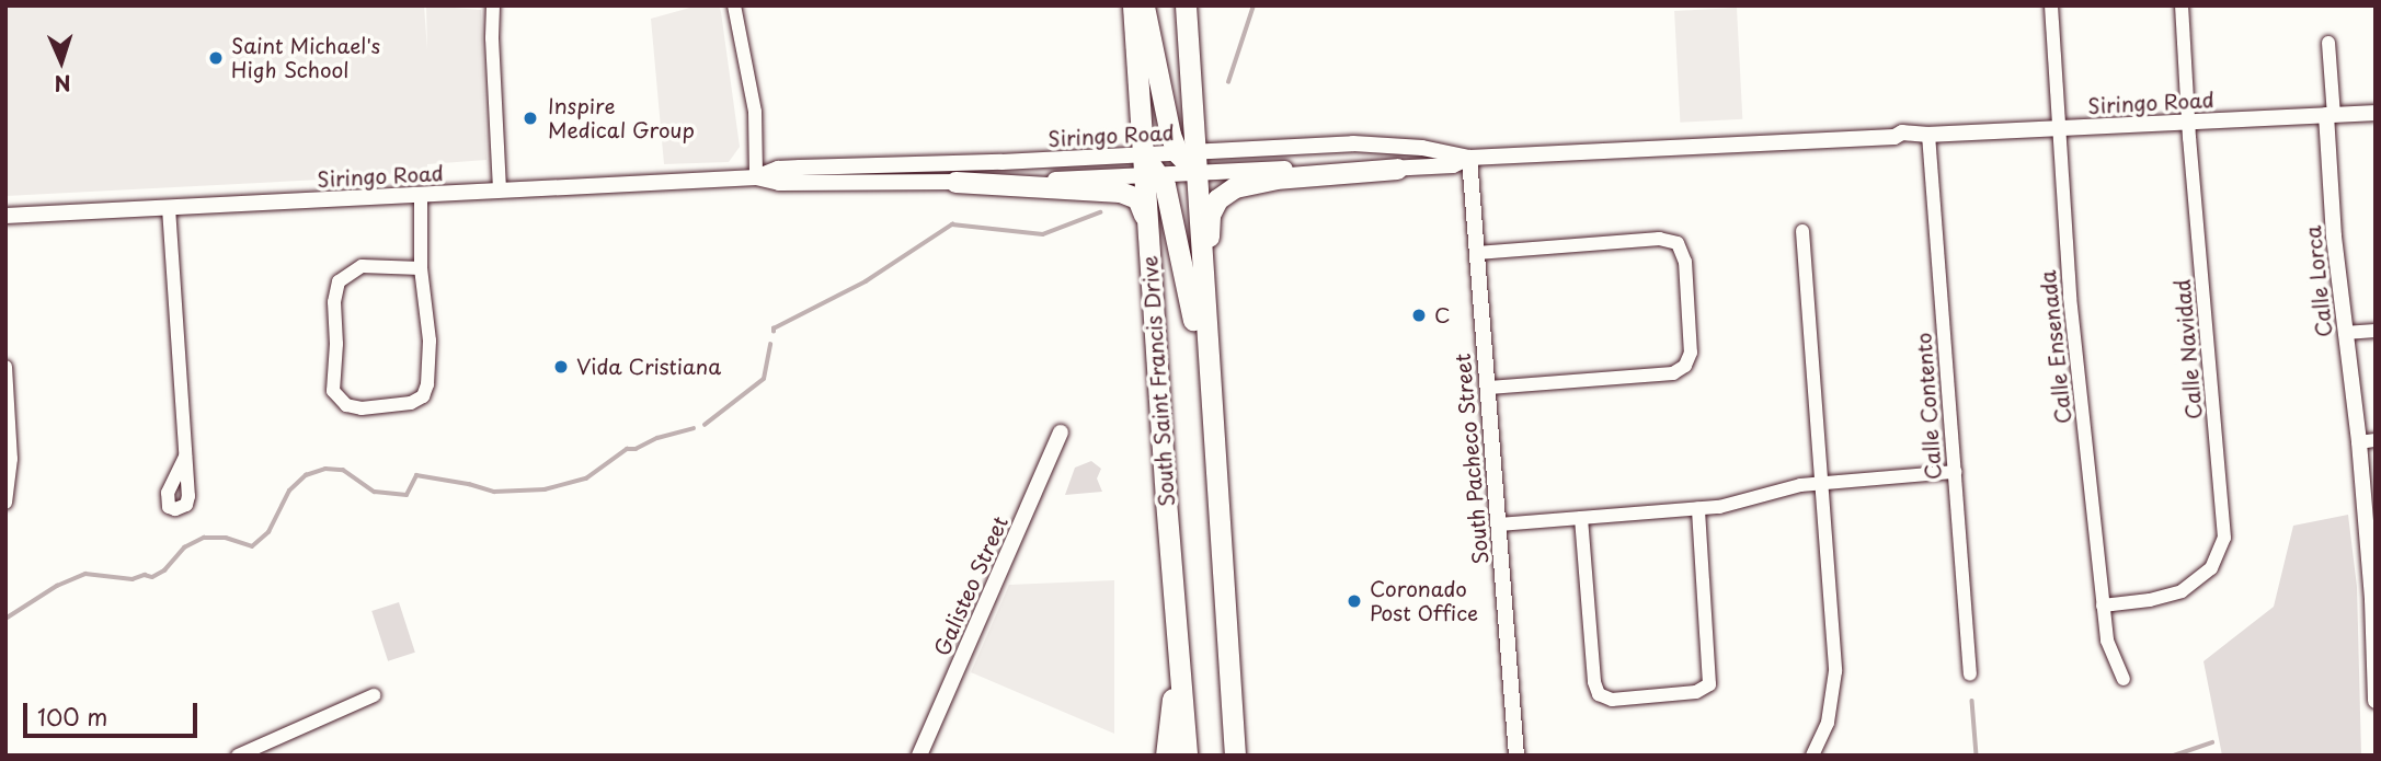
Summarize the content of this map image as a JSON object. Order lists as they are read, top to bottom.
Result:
{
  "streets": {
    "highway": ["South Saint Francis Drive"],
    "street": [
      "Siringo Road",
      "Calle Lorca",
      "Calle Ensenada",
      "Calle Navidad",
      "Calle Contento",
      "South Pacheco Street",
      "Galisteo Street"
    ]
  },
  "crossings": [
    ["Siringo Road", "Calle Lorca"],
    ["Siringo Road", "Calle Ensenada"],
    ["Siringo Road", "Calle Navidad"],
    ["Siringo Road", "South Saint Francis Drive"],
    ["Siringo Road", "Calle Contento"],
    ["Siringo Road", "South Pacheco Street"],
    ["Calle Ensenada", "Calle Navidad"]
  ],
  "places": [
    "Saint Michael's High School",
    "Inspire Medical Group",
    "C",
    "Vida Cristiana",
    "Coronado Post Office"
  ],
  "scale_bar": "100 m",
  "north": "bottom"
}
